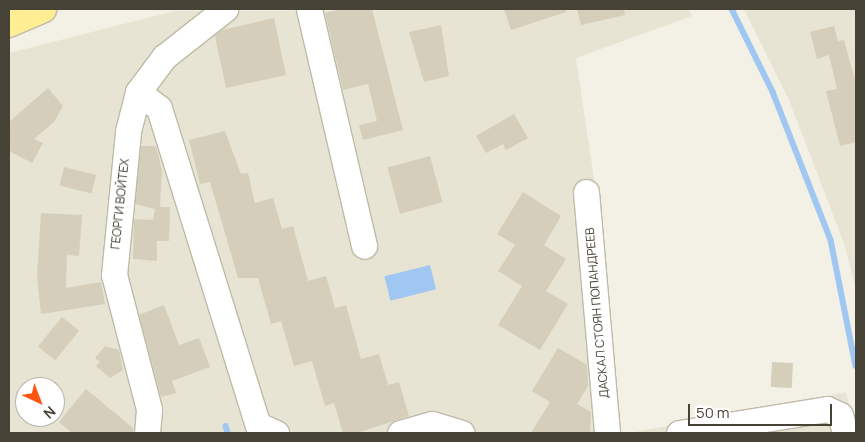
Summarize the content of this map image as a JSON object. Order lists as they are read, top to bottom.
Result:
{
  "streets": {
    "street": ["ГЕОРГИ ВОЙТЕХ", "ДАСКАЛ СТОЯН ПОПАНДРЕЕВ"]
  },
  "scale_bar": "50 m",
  "north": "bottom right"
}
